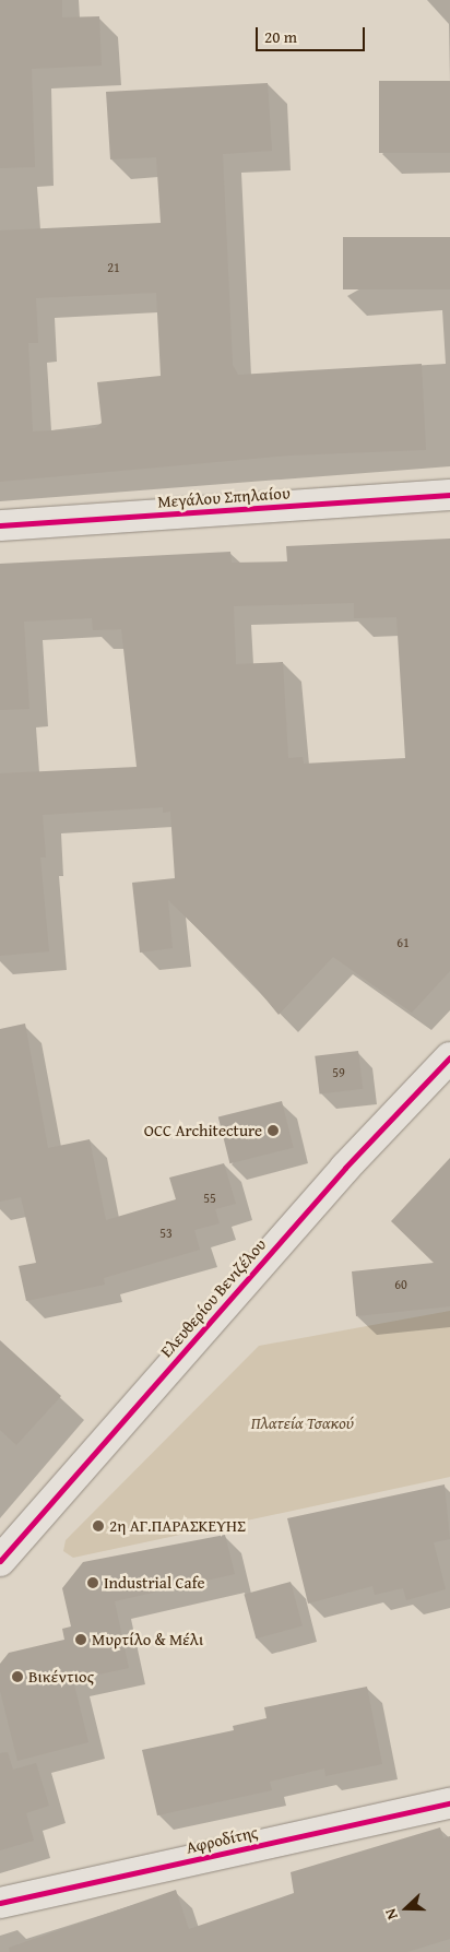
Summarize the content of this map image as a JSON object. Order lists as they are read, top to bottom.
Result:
{
  "streets": {
    "street": ["Μεγάλου Σπηλαίου", "Ελευθερίου Βενιζέλου", "Αφροδίτης"]
  },
  "parks": ["Πλατεία Τσακού"],
  "places": [
    "OCC Architecture",
    "2η ΑΓ.ΠΑΡΑΣΚΕΥΗΣ",
    "Industrial Cafe",
    "Μυρτίλο & Μέλι",
    "Βικέντιος"
  ],
  "house_numbers": [
    "21",
    "61",
    "59",
    "55",
    "53",
    "60"
  ],
  "scale_bar": "20 m",
  "north": "left"
}
